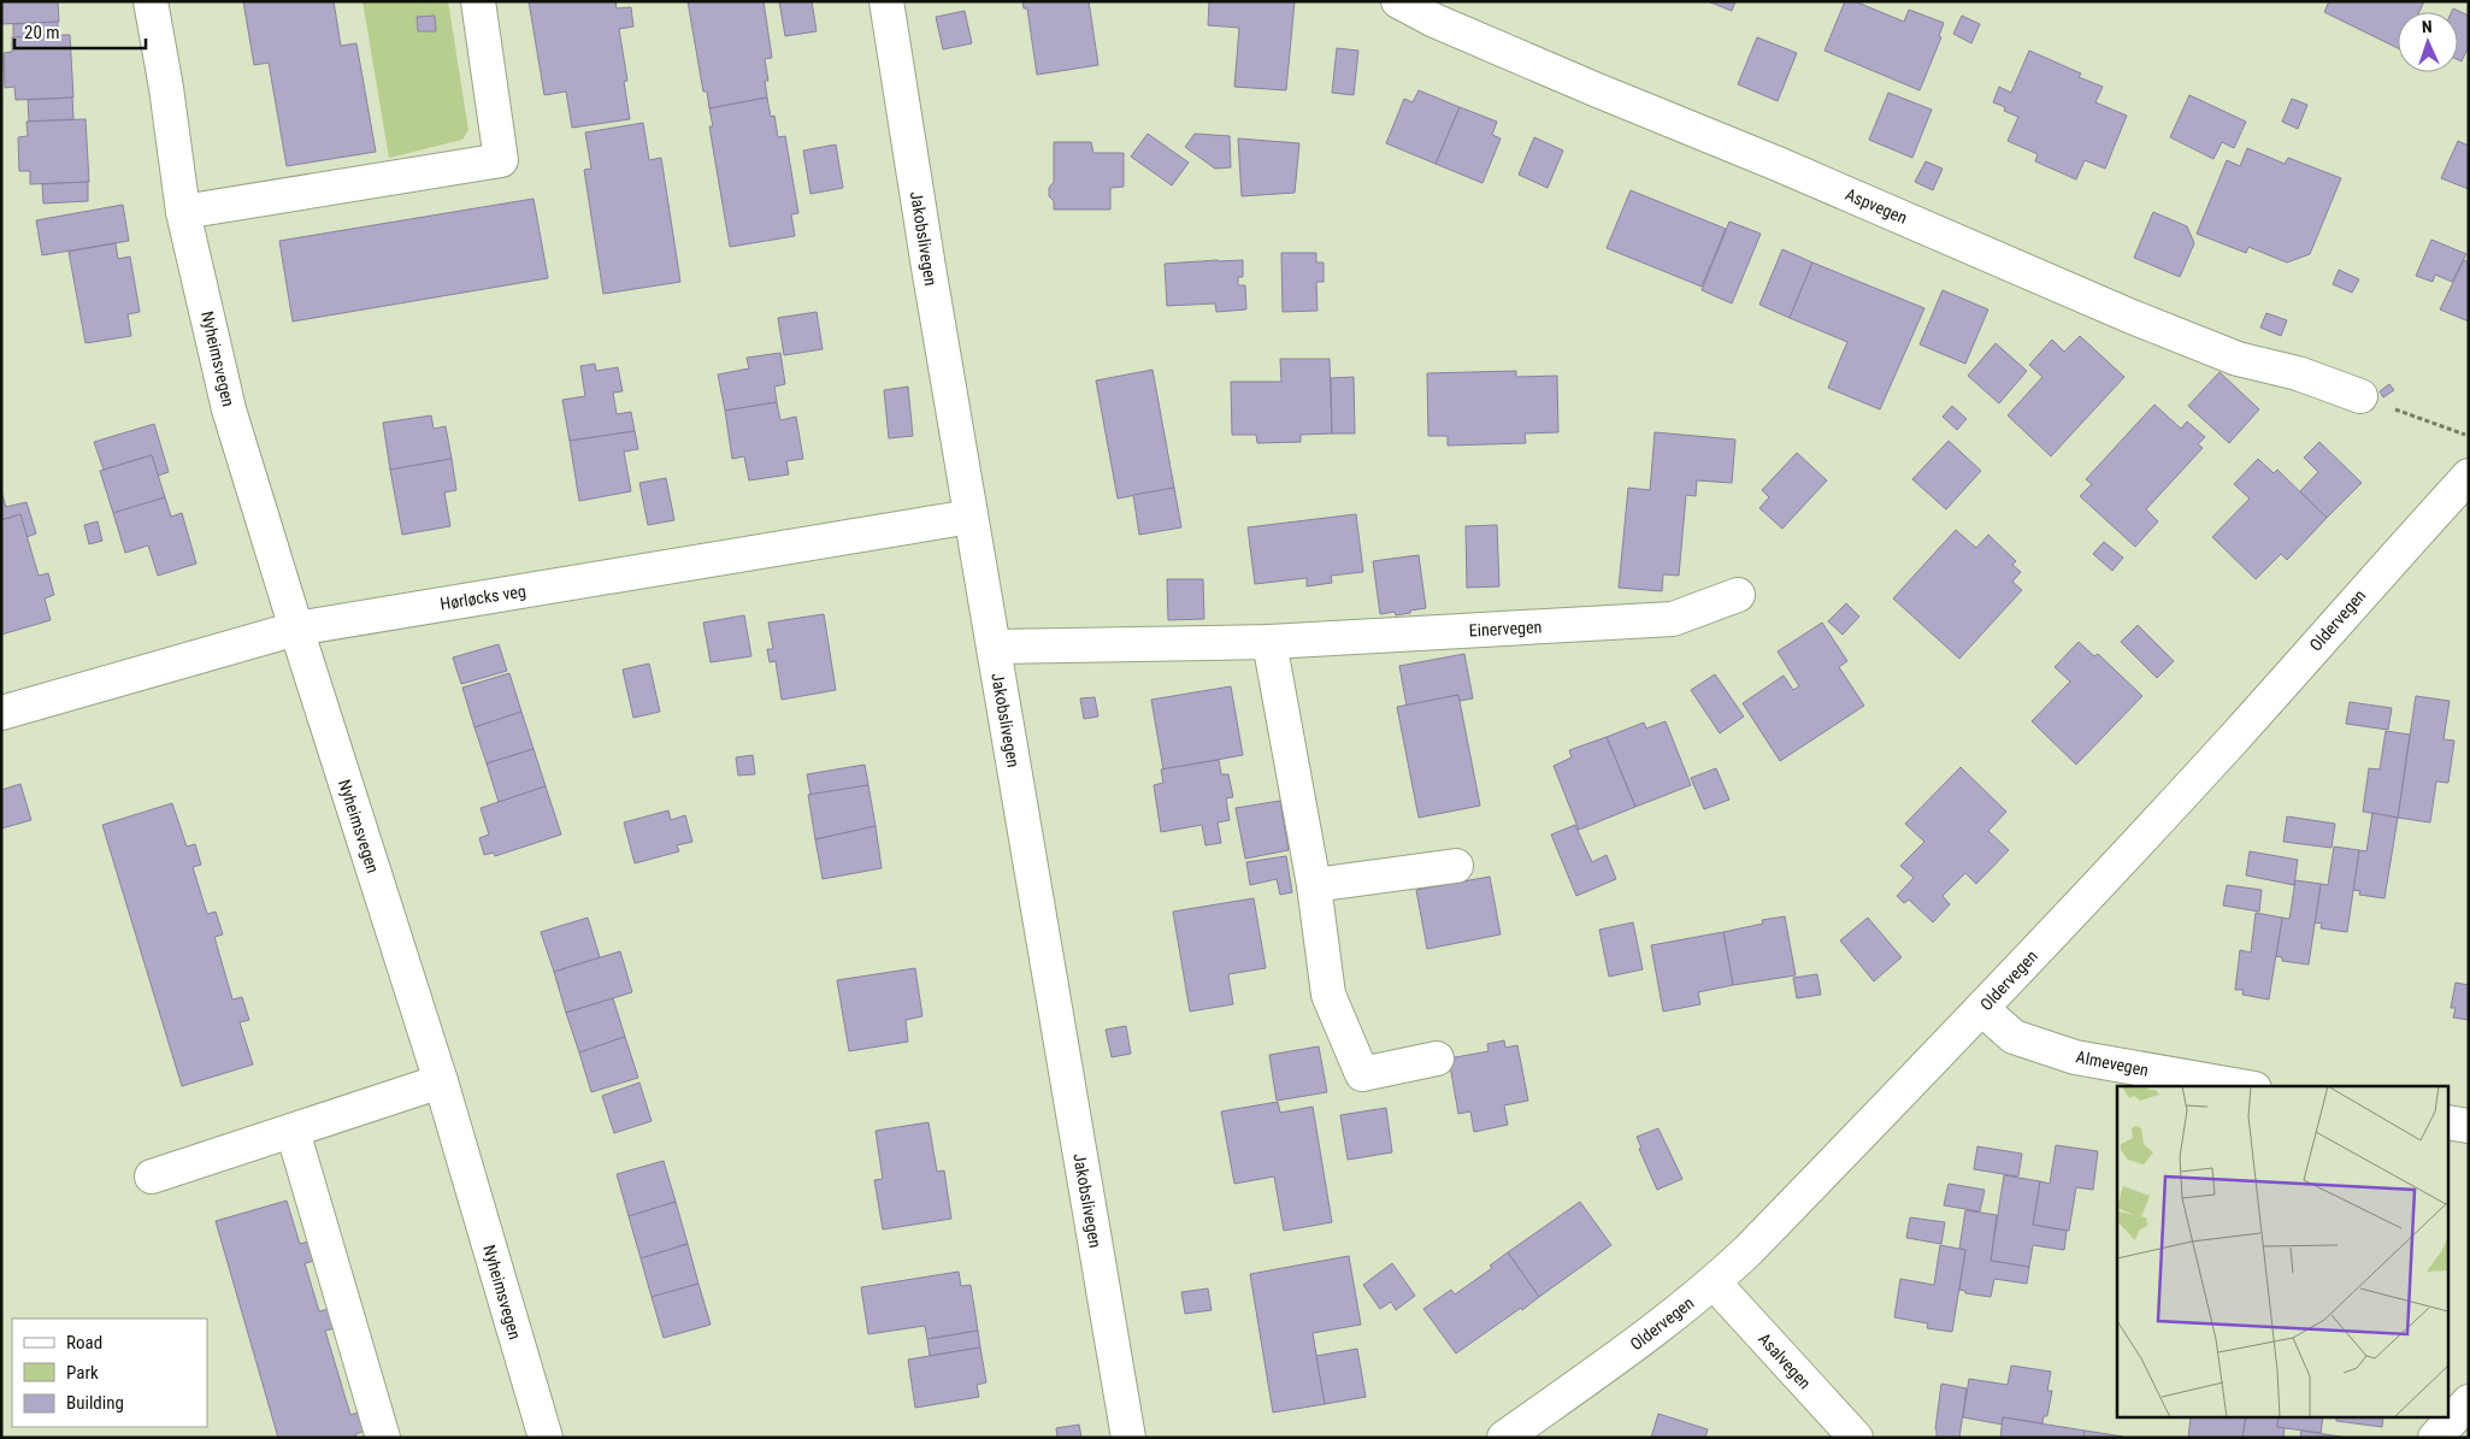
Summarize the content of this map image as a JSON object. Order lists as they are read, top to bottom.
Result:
{
  "streets": {
    "street": [
      "Aspvegen",
      "Jakobslivegen",
      "Nyheimsvegen",
      "Hørløcks veg",
      "Oldervegen",
      "Einervegen",
      "Almevegen",
      "Asalvegen"
    ]
  },
  "crossings": [
    ["Jakobslivegen", "Hørløcks veg"],
    ["Jakobslivegen", "Einervegen"],
    ["Nyheimsvegen", "Hørløcks veg"],
    ["Oldervegen", "Almevegen"],
    ["Oldervegen", "Asalvegen"]
  ],
  "legend": ["Road", "Park", "Building"],
  "scale_bar": "20 m",
  "north": "top"
}
